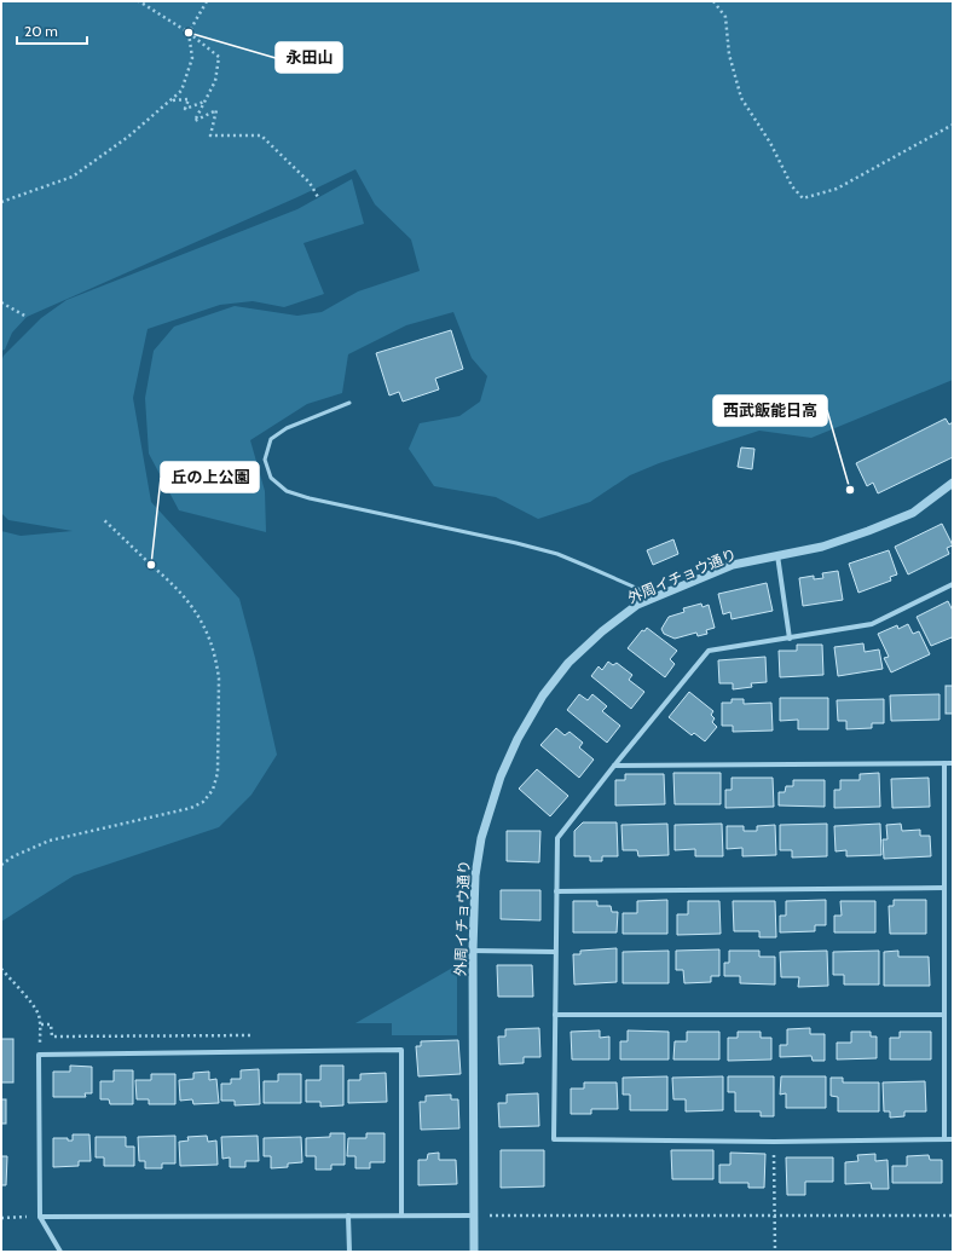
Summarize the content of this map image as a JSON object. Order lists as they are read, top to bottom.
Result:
{
  "streets": {
    "street": ["外周イチョウ通り"]
  },
  "places": ["永田山", "西武飯能日高", "丘の上公園"],
  "scale_bar": "20 m"
}
